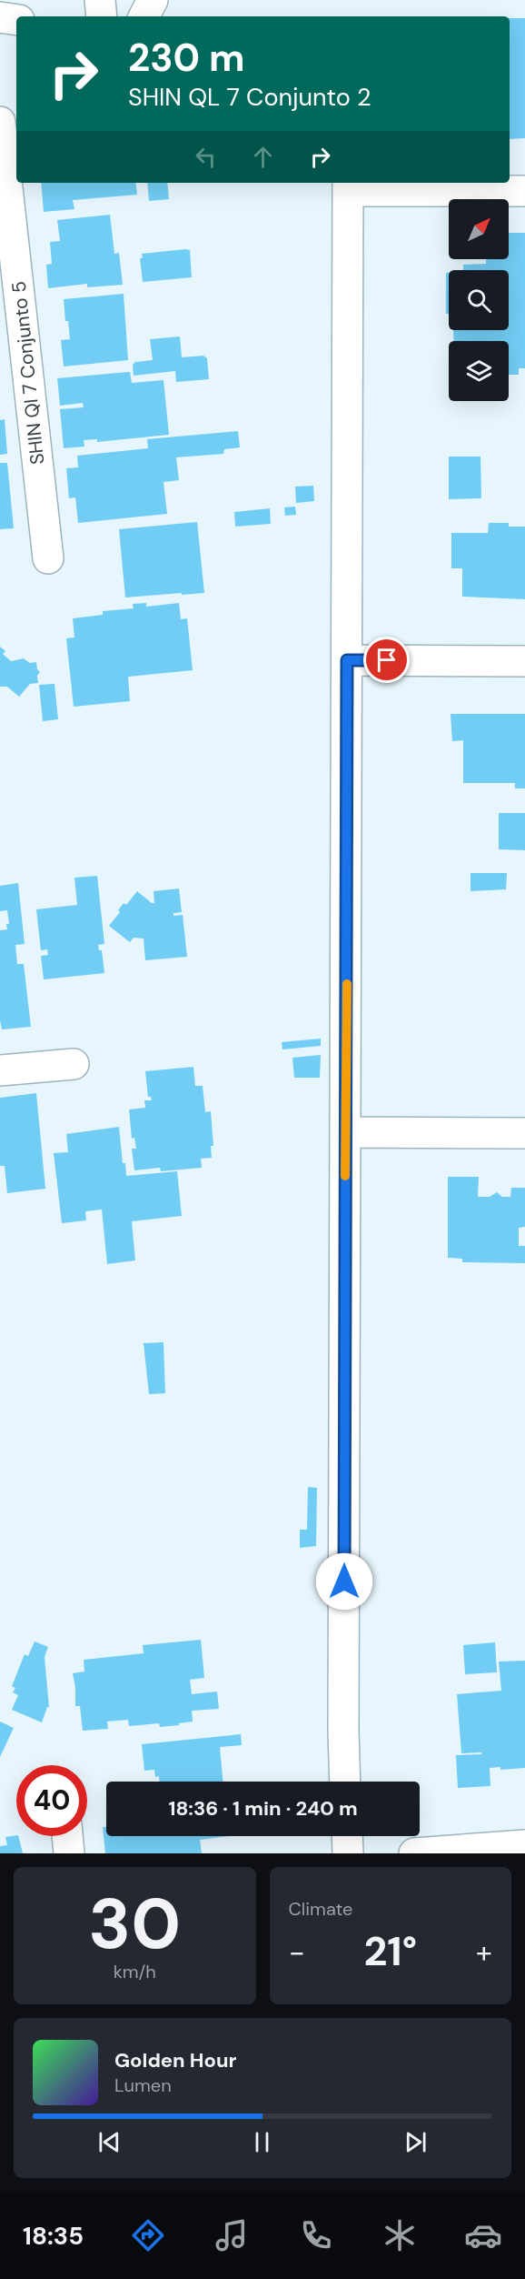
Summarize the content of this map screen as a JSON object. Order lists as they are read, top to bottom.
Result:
{
  "streets": {
    "street": ["SHIN QI 7 Conjunto 5"]
  },
  "north": "top right",
  "page": {
    "turn": ["230 m", "SHIN QL 7 Conjunto 2"],
    "limit": "40",
    "trip": "18:36 · 1 min · 240 m",
    "tile": [
      ["30", "km/h"],
      "Climate"
    ],
    "heat": ["−", "21°", "+"],
    "song": ["Golden Hour", "Lumen"],
    "tabs": "18:35"
  }
}
